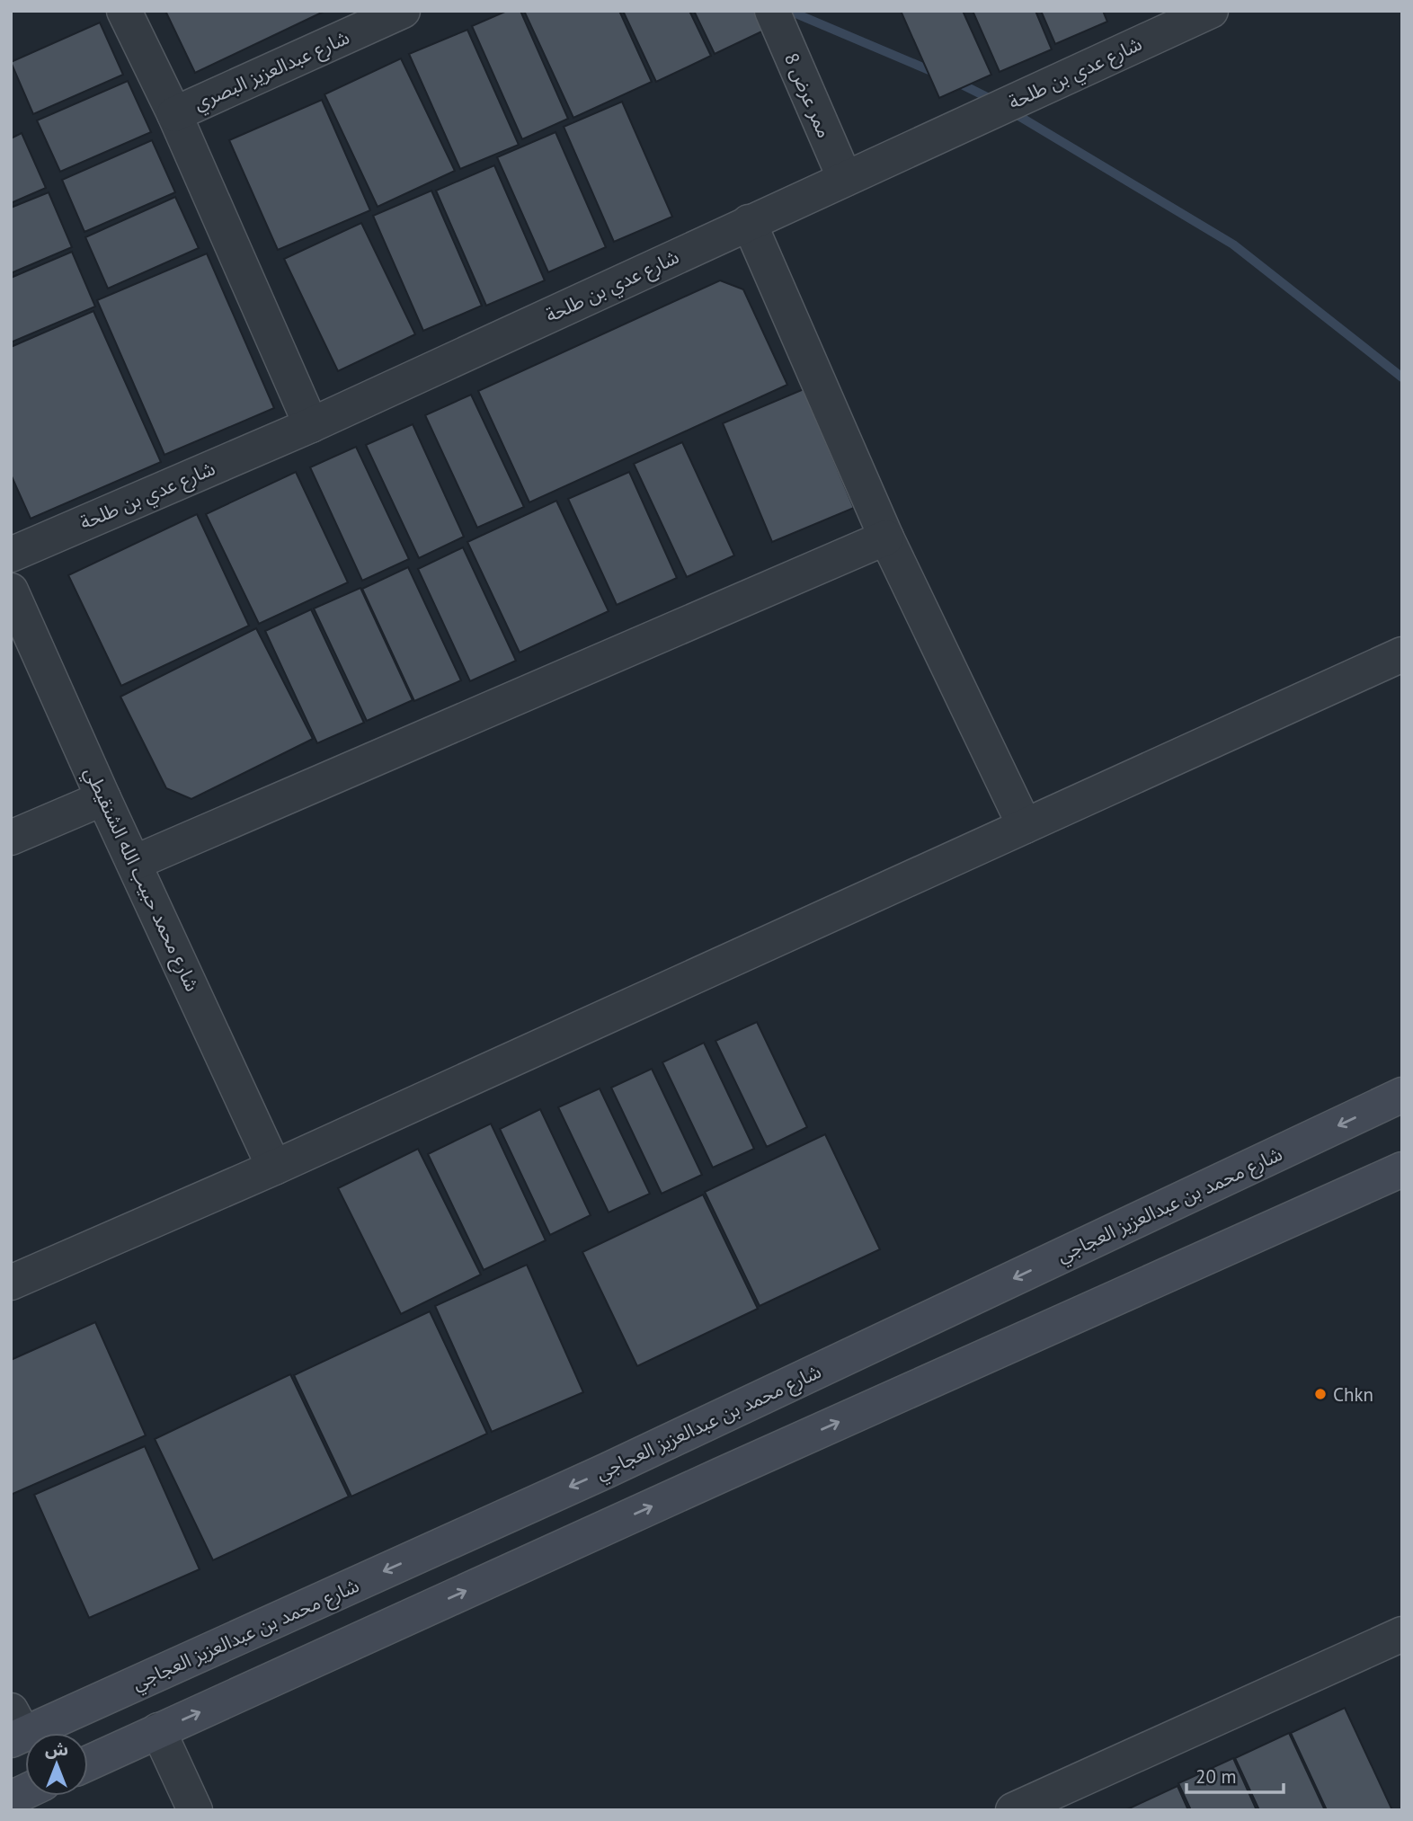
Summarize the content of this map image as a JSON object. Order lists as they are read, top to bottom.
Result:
{
  "streets": {
    "street": [
      "شارع عبدالعزيز البصري",
      "شارع عدي بن طلحة",
      "ممر عرض 8",
      "شارع محمد حبيب الله الشنقيطي",
      "شارع محمد بن عبدالعزيز العجاجي"
    ]
  },
  "crossings": [
    ["شارع عدي بن طلحة", "ممر عرض 8"]
  ],
  "places": ["Chkn"],
  "scale_bar": "20 m",
  "north": "top"
}
